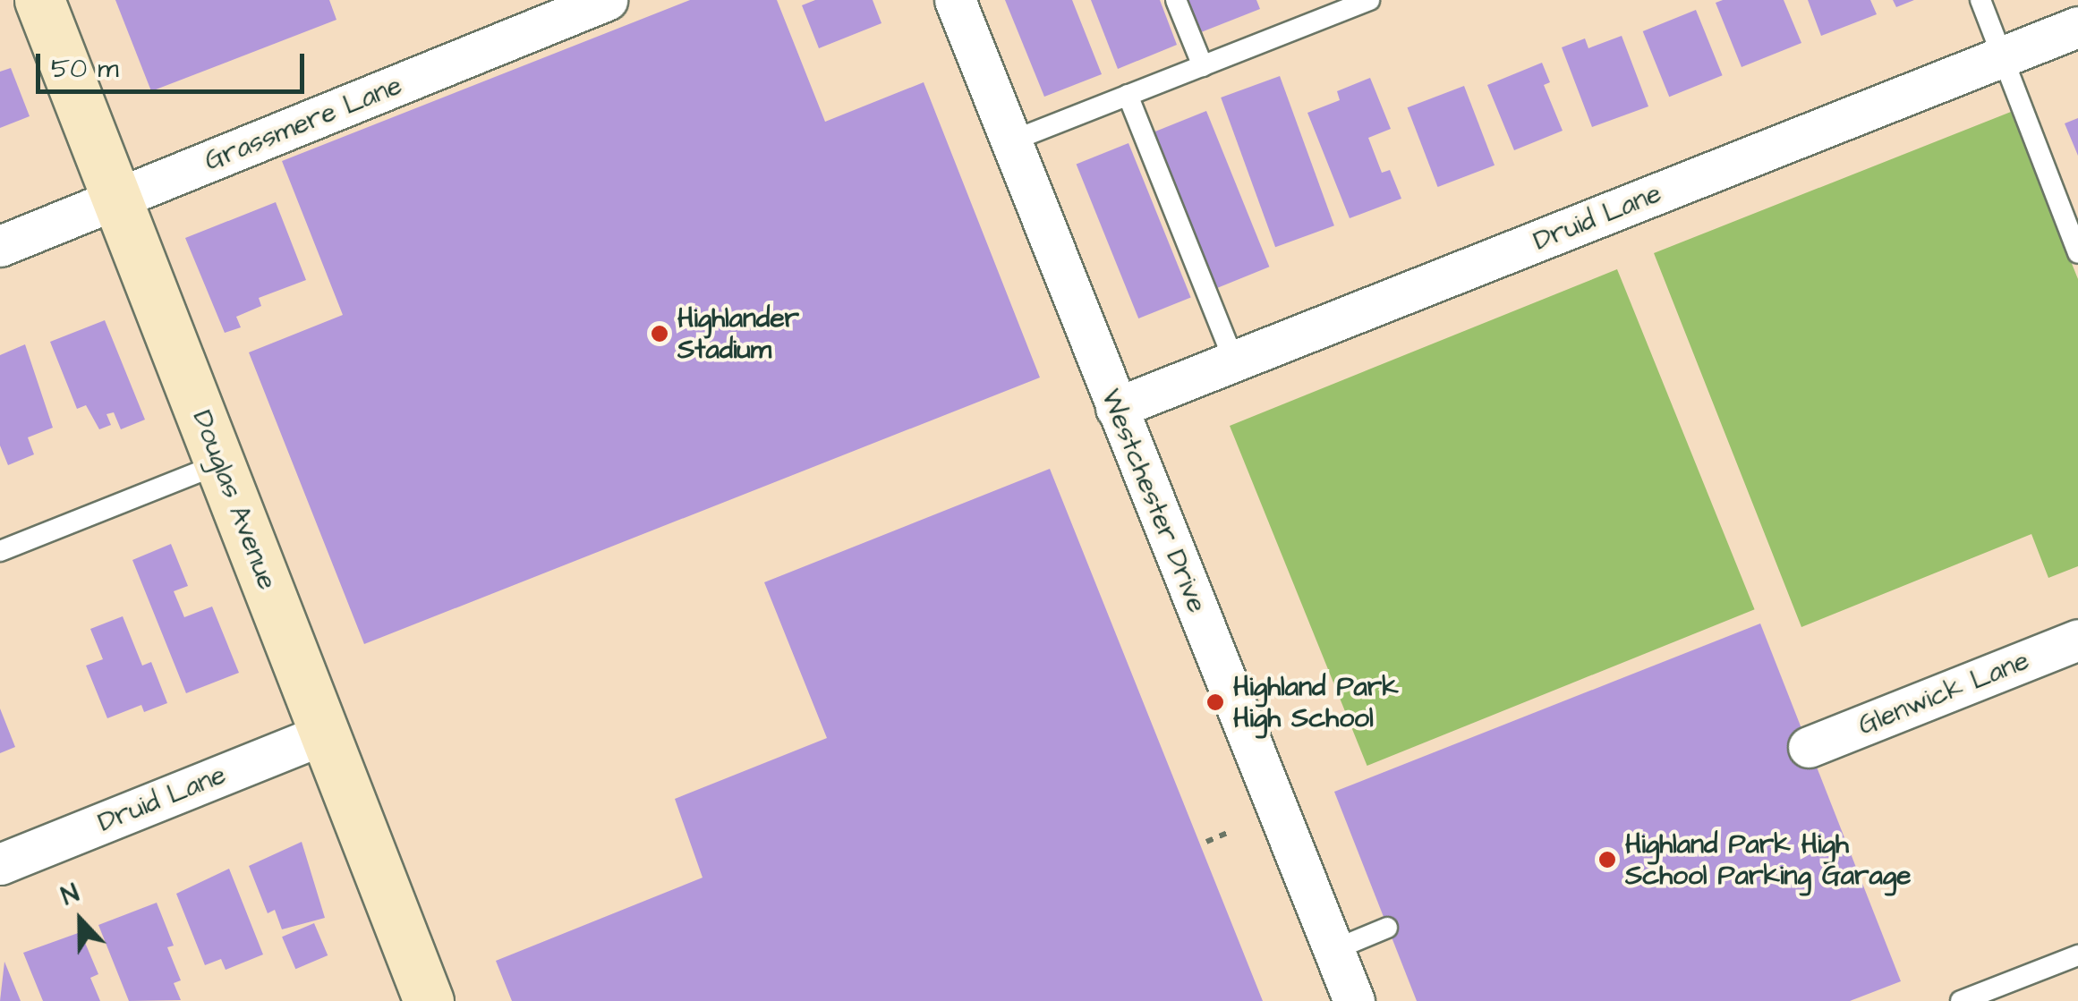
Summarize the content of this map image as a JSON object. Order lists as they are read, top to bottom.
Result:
{
  "streets": {
    "street": [
      "Grassmere Lane",
      "Druid Lane",
      "Douglas Avenue",
      "Westchester Drive",
      "Glenwick Lane"
    ]
  },
  "crossings": [
    ["Grassmere Lane", "Douglas Avenue"],
    ["Druid Lane", "Douglas Avenue"],
    ["Druid Lane", "Westchester Drive"]
  ],
  "places": ["Highlander Stadium", "Highland Park High School", "Highland Park High School Parking Garage"],
  "scale_bar": "50 m",
  "north": "top"
}
